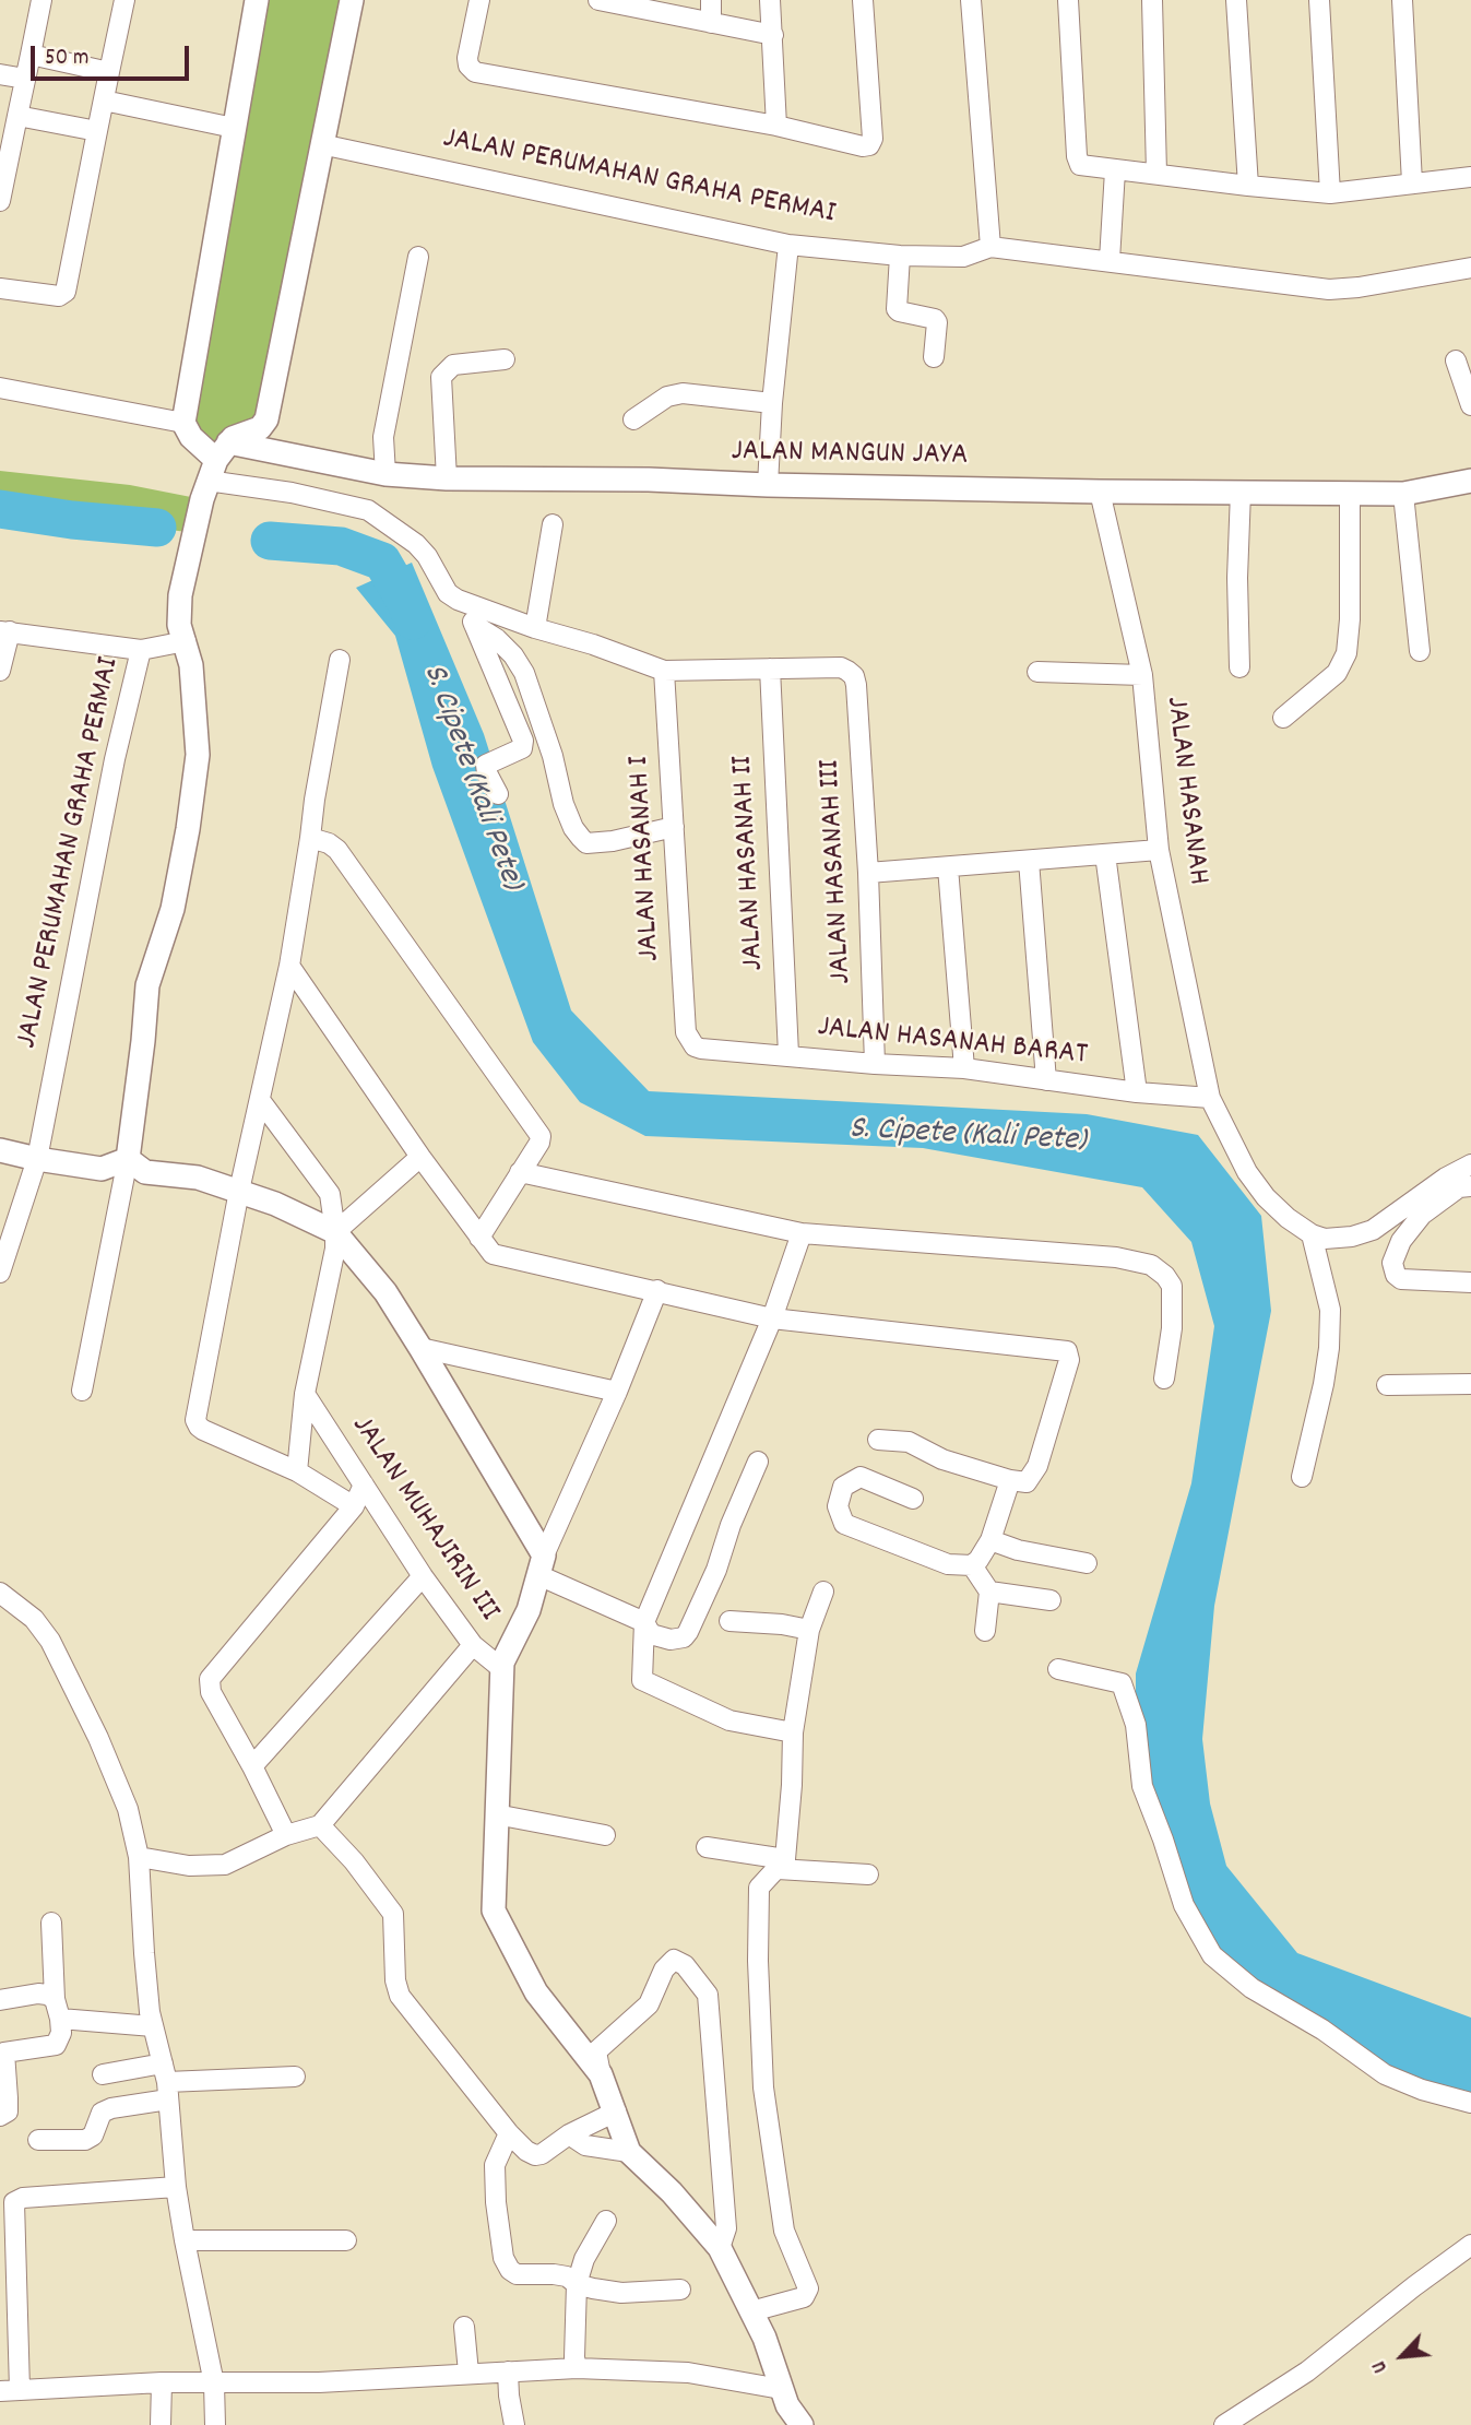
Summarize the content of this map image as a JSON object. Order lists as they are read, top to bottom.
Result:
{
  "streets": {
    "street": [
      "JALAN PERUMAHAN GRAHA PERMAI",
      "JALAN MANGUN JAYA",
      "JALAN HASANAH",
      "JALAN HASANAH I",
      "JALAN HASANAH II",
      "JALAN HASANAH III",
      "JALAN HASANAH BARAT",
      "JALAN MUHAJIRIN III"
    ]
  },
  "crossings": [
    ["JALAN MANGUN JAYA", "JALAN HASANAH"],
    ["JALAN HASANAH", "JALAN HASANAH BARAT"],
    ["JALAN HASANAH I", "JALAN HASANAH BARAT"],
    ["JALAN HASANAH II", "JALAN HASANAH III"],
    ["JALAN HASANAH II", "JALAN HASANAH BARAT"],
    ["JALAN HASANAH III", "JALAN HASANAH BARAT"]
  ],
  "water": ["S. Cipete (Kali Pete)"],
  "scale_bar": "50 m",
  "north": "bottom left"
}
